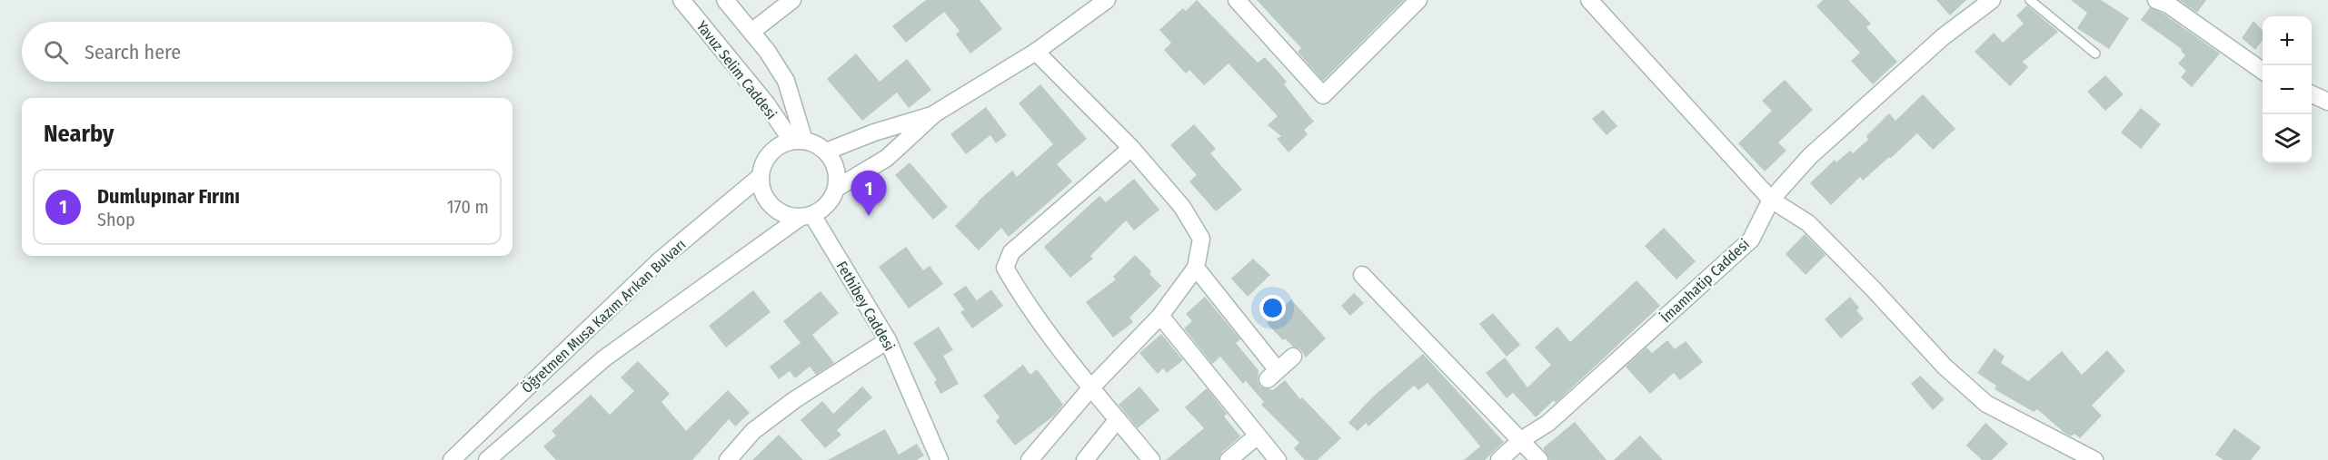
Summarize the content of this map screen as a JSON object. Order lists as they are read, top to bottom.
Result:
{
  "streets": {
    "street": [
      "Yavuz Selim Caddesi",
      "İmamhatip Caddesi",
      "Fethibey Caddesi",
      "Öğretmen Musa Kazım Arıkan Bulvarı"
    ]
  },
  "crossings": [
    ["Yavuz Selim Caddesi", "Fethibey Caddesi"],
    ["Yavuz Selim Caddesi", "Öğretmen Musa Kazım Arıkan Bulvarı"],
    ["Fethibey Caddesi", "Öğretmen Musa Kazım Arıkan Bulvarı"]
  ],
  "page": {
    "map_buttons": ["+", "−"],
    "search": "Search here",
    "heading": "Nearby",
    "list": [
      {
        "mark": "1",
        "name": "Dumlupınar Fırını",
        "note": "Shop",
        "value": "170 m"
      }
    ],
    "pins": "1"
  }
}
